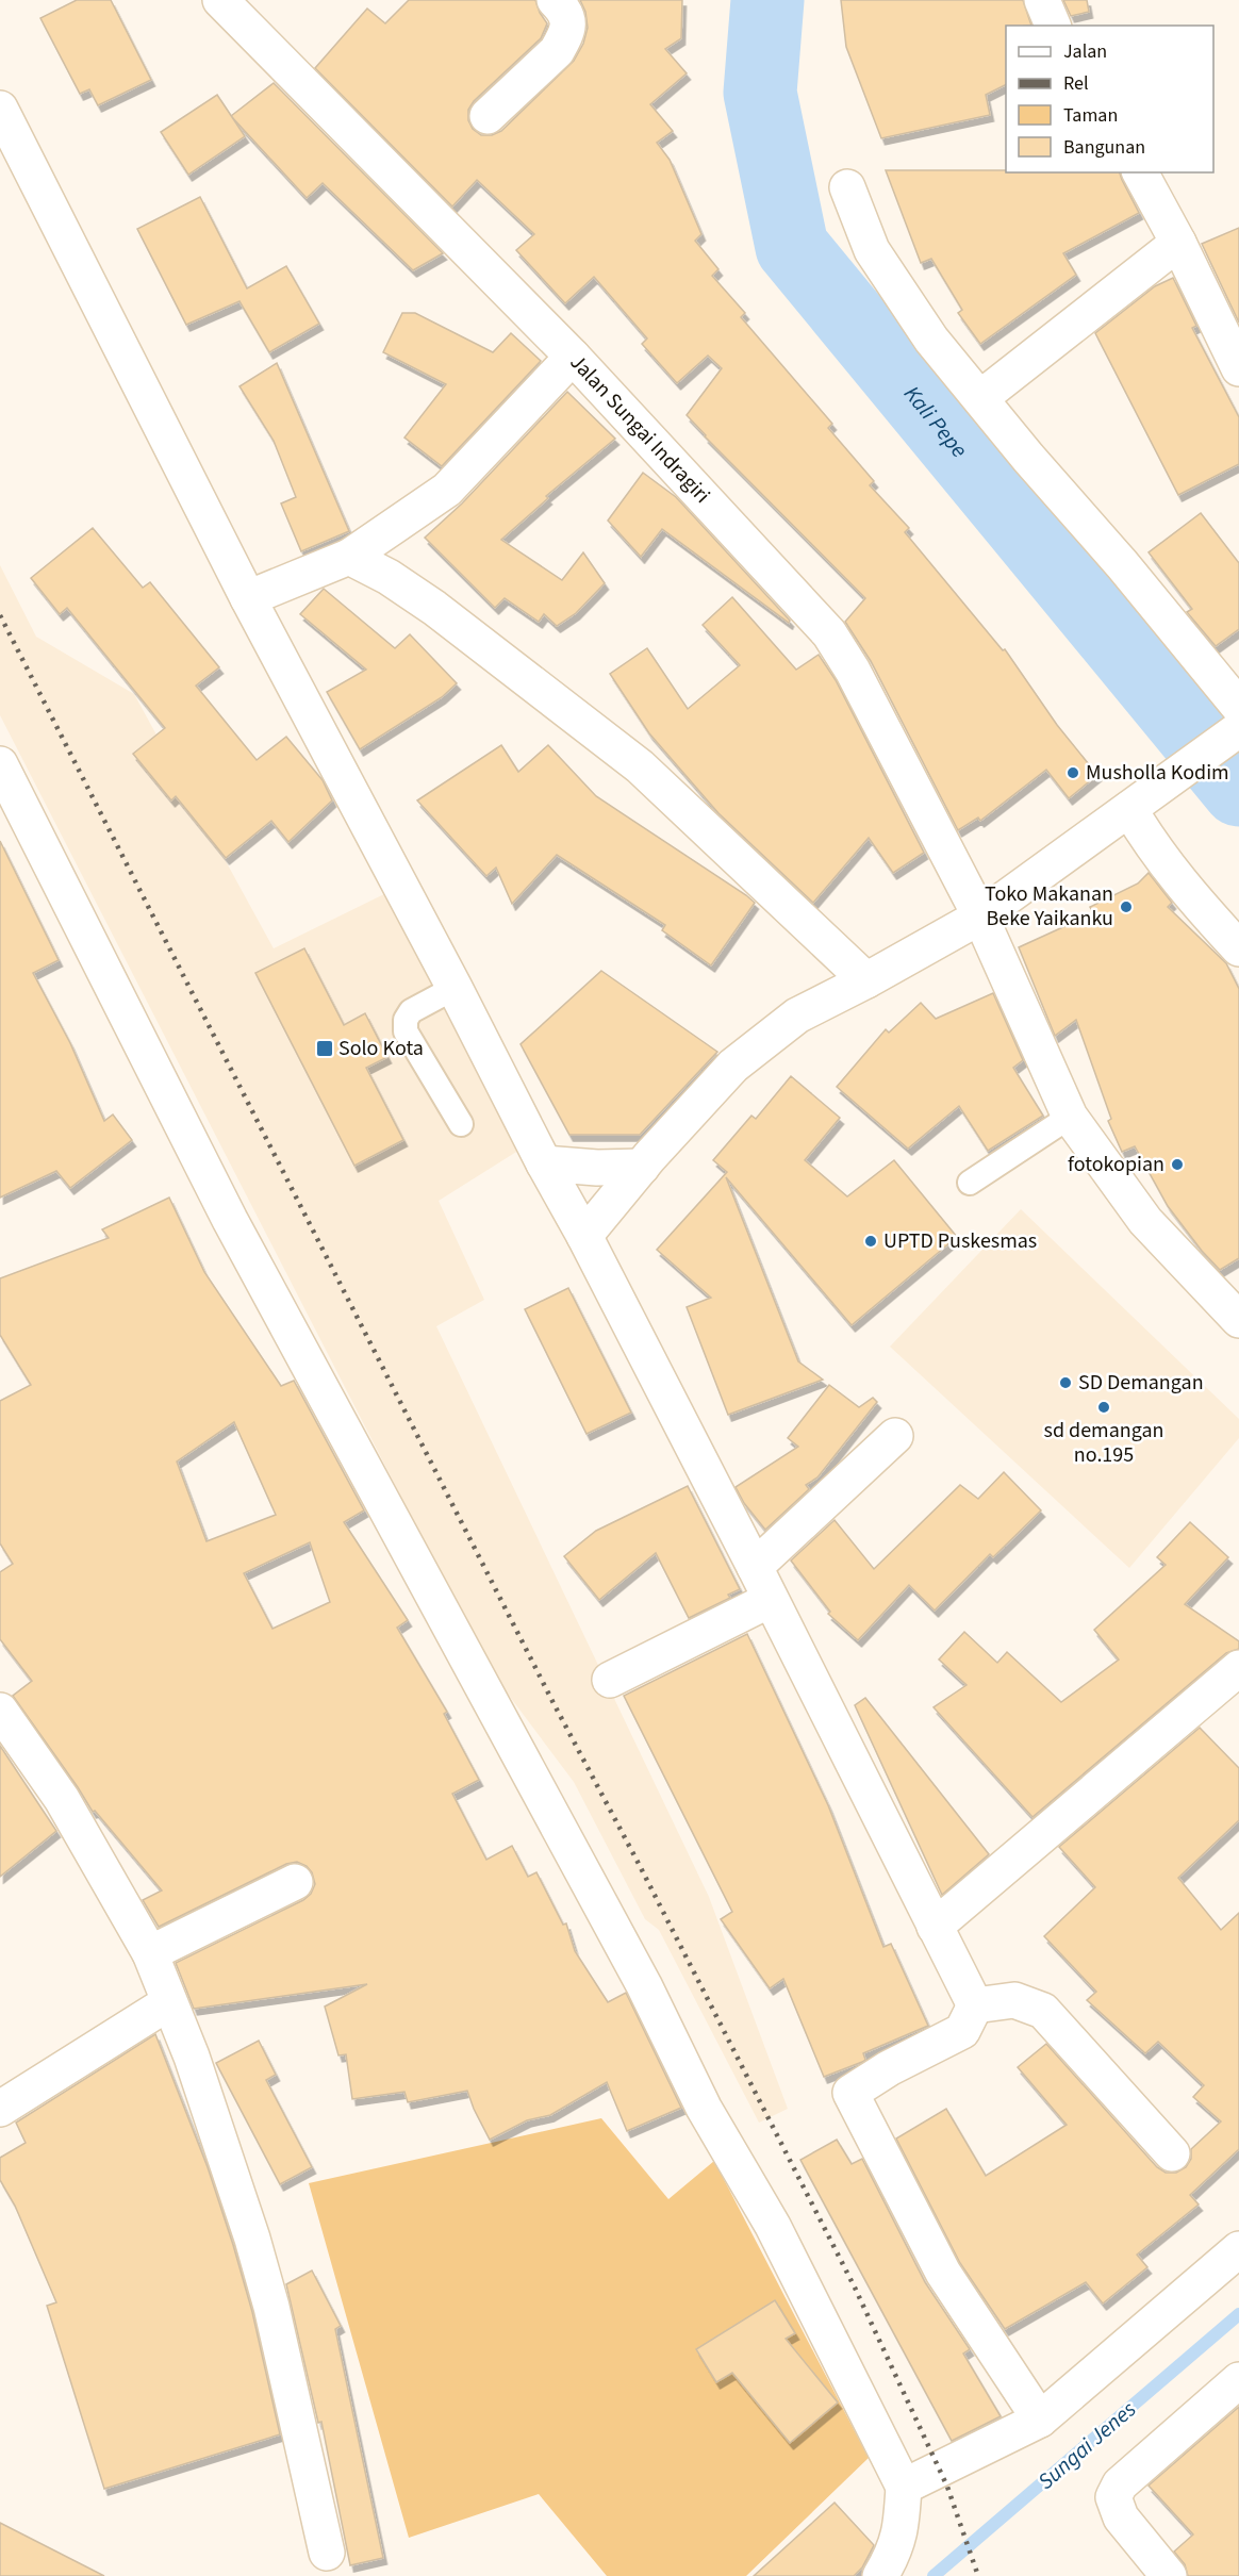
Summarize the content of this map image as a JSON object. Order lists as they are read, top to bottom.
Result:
{
  "streets": {
    "street": ["Jalan Sungai Indragiri"]
  },
  "water": ["Kali Pepe", "Sungai Jenes"],
  "places": {
    "other": [
      "Musholla Kodim",
      "Toko Makanan Beke Yaikanku",
      "fotokopian",
      "UPTD Puskesmas",
      "SD Demangan",
      "sd demangan no.195"
    ],
    "transit": ["Solo Kota"]
  },
  "legend": [
    "Jalan",
    "Rel",
    "Taman",
    "Bangunan"
  ]
}
